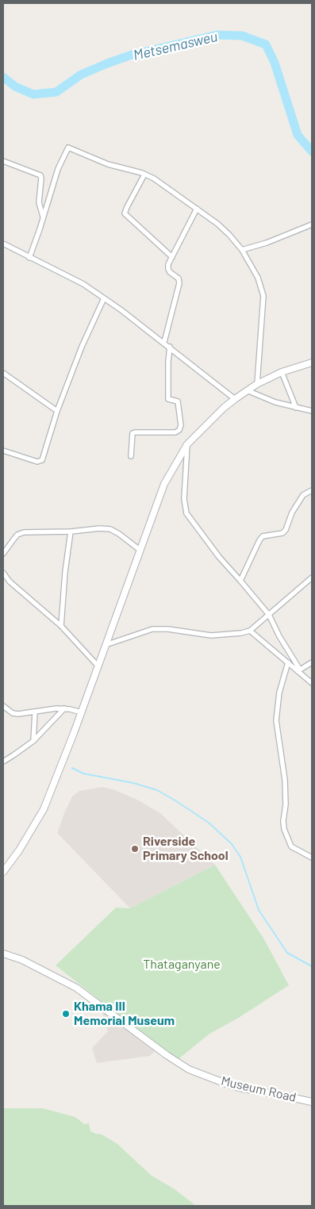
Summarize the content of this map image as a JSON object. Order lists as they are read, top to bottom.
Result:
{
  "streets": {
    "street": ["Museum Road"]
  },
  "water": ["Metsemasweu"],
  "parks": ["Thataganyane"],
  "places": ["Riverside Primary School", "Khama III Memorial Museum"]
}
